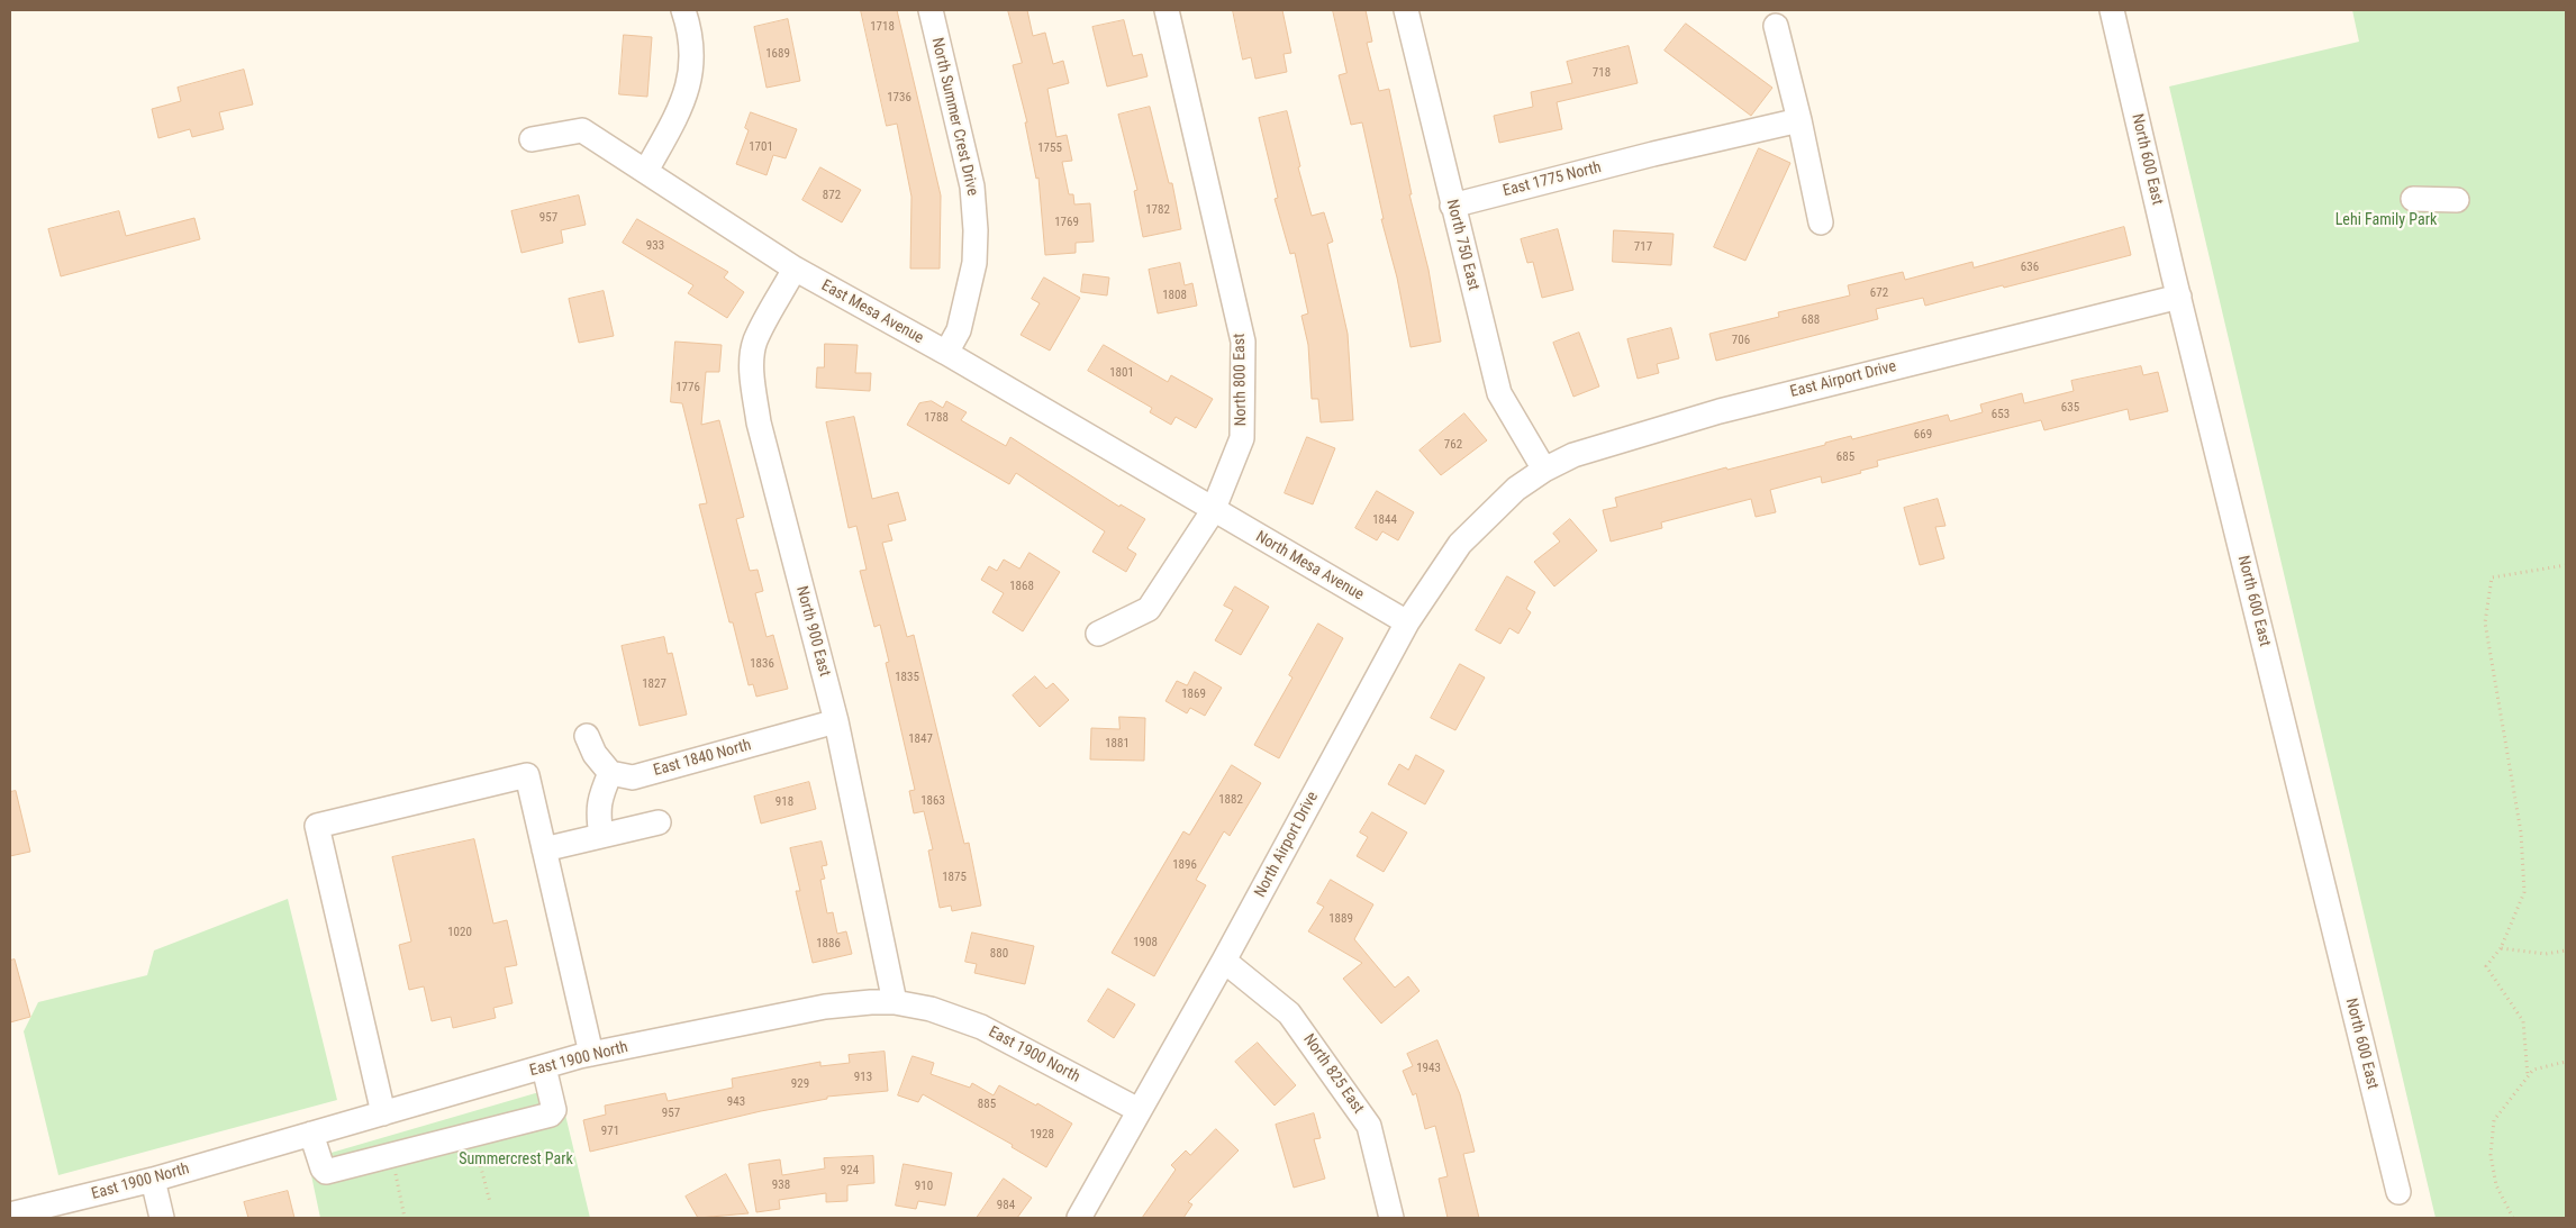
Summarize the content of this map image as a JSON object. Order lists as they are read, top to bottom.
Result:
{
  "streets": {
    "street": [
      "North Summer Crest Drive",
      "North 600 East",
      "East 1775 North",
      "North 750 East",
      "East Mesa Avenue",
      "North 800 East",
      "East Airport Drive",
      "North Mesa Avenue",
      "North 900 East",
      "East 1840 North",
      "North Airport Drive",
      "East 1900 North",
      "North 825 East"
    ]
  },
  "crossings": [
    ["North Summer Crest Drive", "East Mesa Avenue"],
    ["North 600 East", "East Airport Drive"],
    ["East 1775 North", "North 750 East"],
    ["North 750 East", "East Airport Drive"],
    ["East Mesa Avenue", "North 800 East"],
    ["East Mesa Avenue", "North Mesa Avenue"],
    ["East Mesa Avenue", "North 900 East"],
    ["North 800 East", "North Mesa Avenue"],
    ["East Airport Drive", "North Airport Drive"],
    ["North Mesa Avenue", "North Airport Drive"],
    ["North 900 East", "East 1840 North"],
    ["North 900 East", "East 1900 North"],
    ["North Airport Drive", "East 1900 North"],
    ["North Airport Drive", "North 825 East"]
  ],
  "parks": ["Lehi Family Park", "Summercrest Park"],
  "house_numbers": [
    "1718",
    "1689",
    "718",
    "1736",
    "1701",
    "1755",
    "872",
    "1782",
    "957",
    "1769",
    "933",
    "717",
    "636",
    "672",
    "1808",
    "688",
    "706",
    "1801",
    "1776",
    "635",
    "653",
    "1788",
    "669",
    "762",
    "685",
    "1844",
    "1868",
    "1836",
    "1835",
    "1827",
    "1869",
    "1847",
    "1881",
    "1882",
    "1863",
    "918",
    "1896",
    "1875",
    "1889",
    "1020",
    "1908",
    "1886",
    "880",
    "1943",
    "913",
    "929",
    "943",
    "885",
    "957",
    "971",
    "1928",
    "924",
    "938",
    "910",
    "984"
  ]
}
